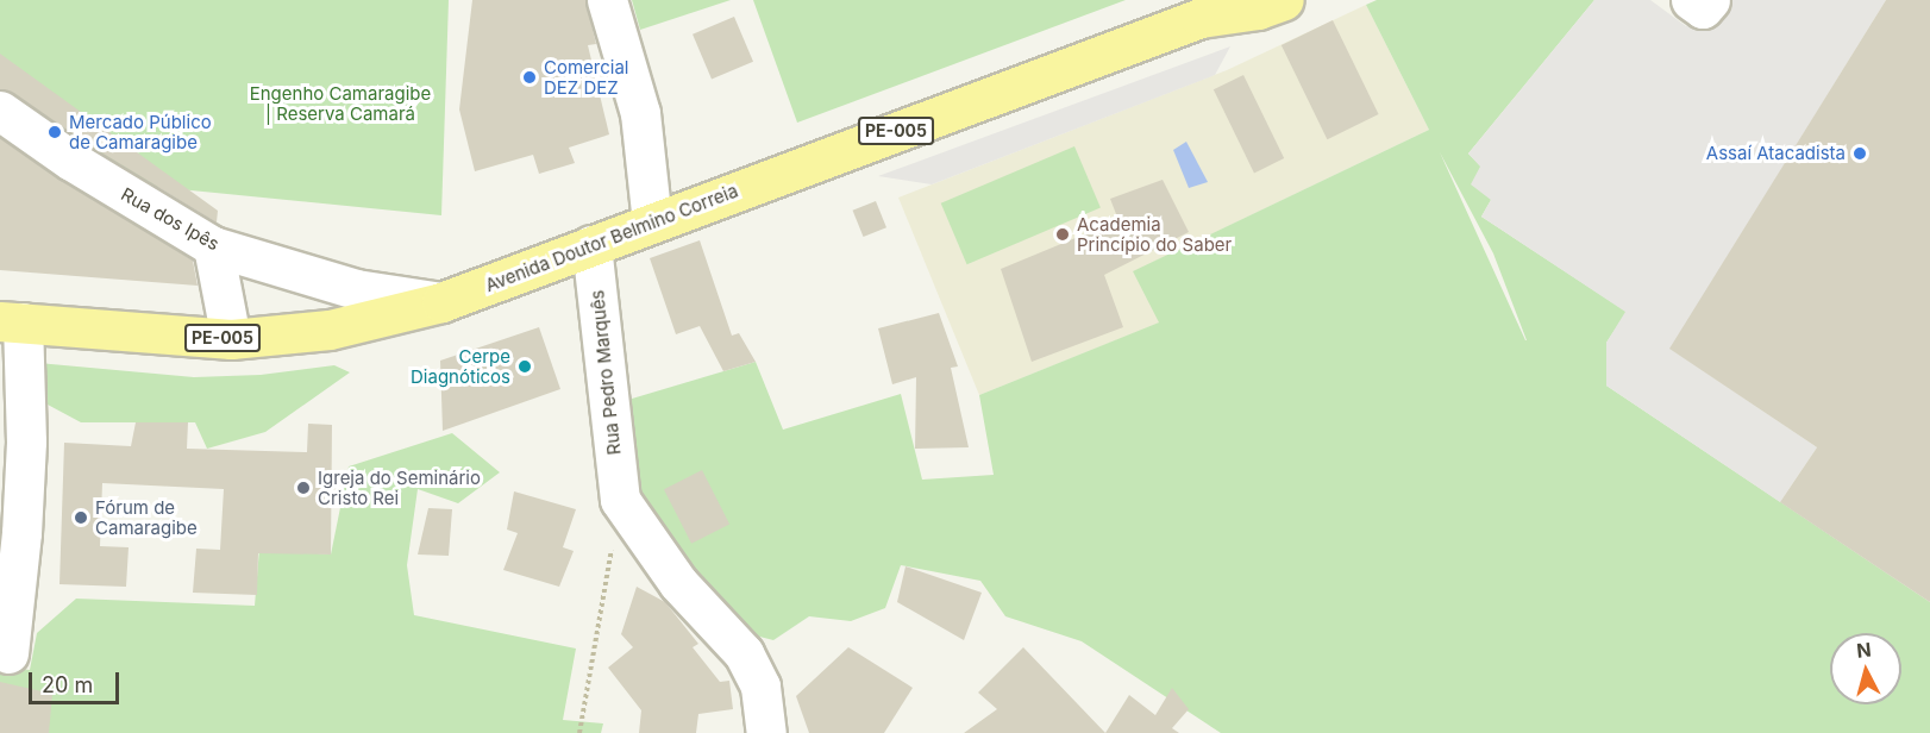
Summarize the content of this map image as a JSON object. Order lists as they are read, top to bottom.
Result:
{
  "streets": {
    "main road": ["PE-005", "Avenida Doutor Belmino Correia"],
    "street": ["Rua dos Ipês", "Rua Pedro Marquês"]
  },
  "crossings": [
    ["Rua dos Ipês", "Avenida Doutor Belmino Correia"],
    ["Avenida Doutor Belmino Correia", "Rua Pedro Marquês"]
  ],
  "parks": ["Engenho Camaragibe | Reserva Camará"],
  "places": [
    "Comercial DEZ DEZ",
    "Mercado Público de Camaragibe",
    "Assaí Atacadista",
    "Academia Princípio do Saber",
    "Cerpe Diagnóticos",
    "Igreja do Seminário Cristo Rei",
    "Fórum de Camaragibe"
  ],
  "scale_bar": "20 m",
  "north": "top"
}
